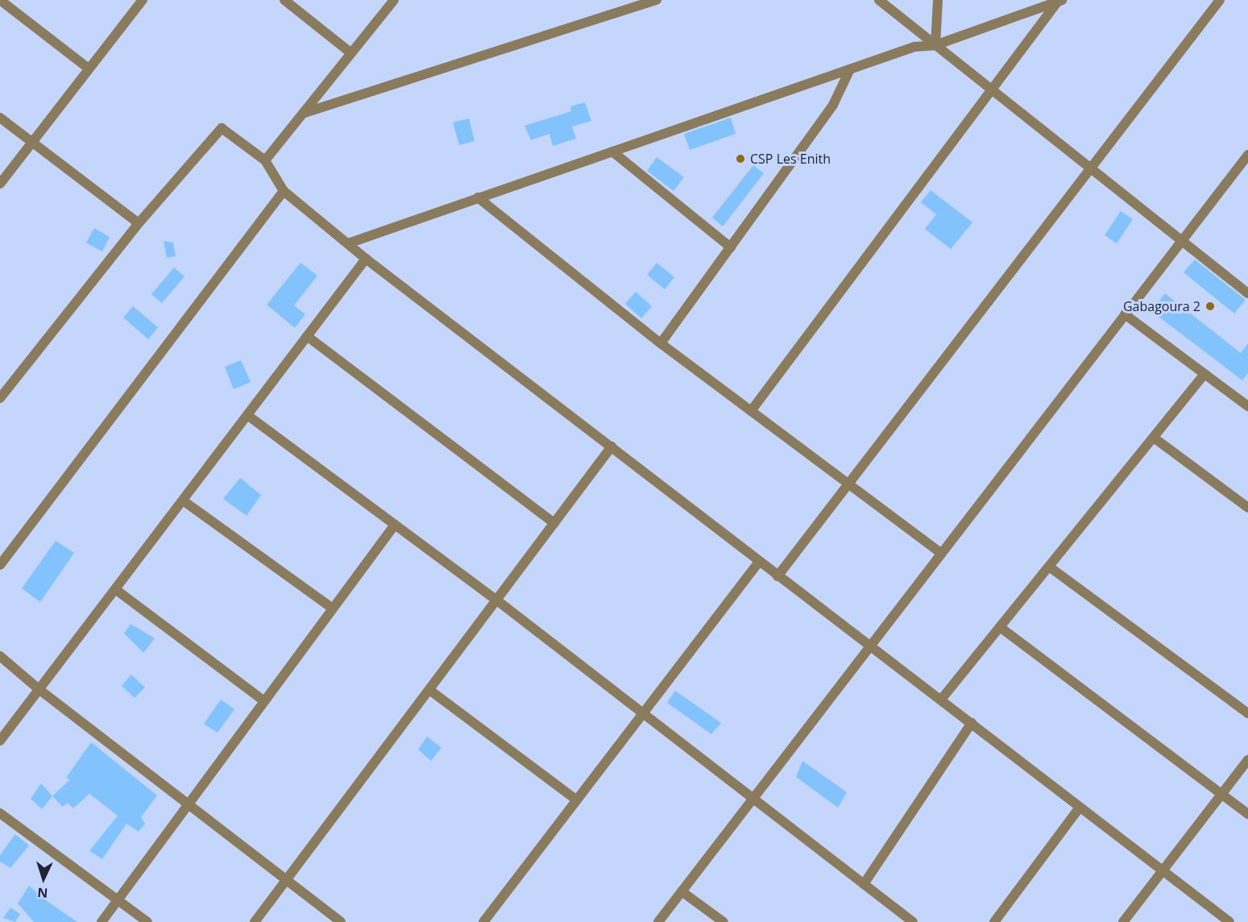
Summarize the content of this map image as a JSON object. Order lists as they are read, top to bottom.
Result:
{
  "places": ["CSP Les Enith", "Gabagoura 2"],
  "north": "bottom"
}
